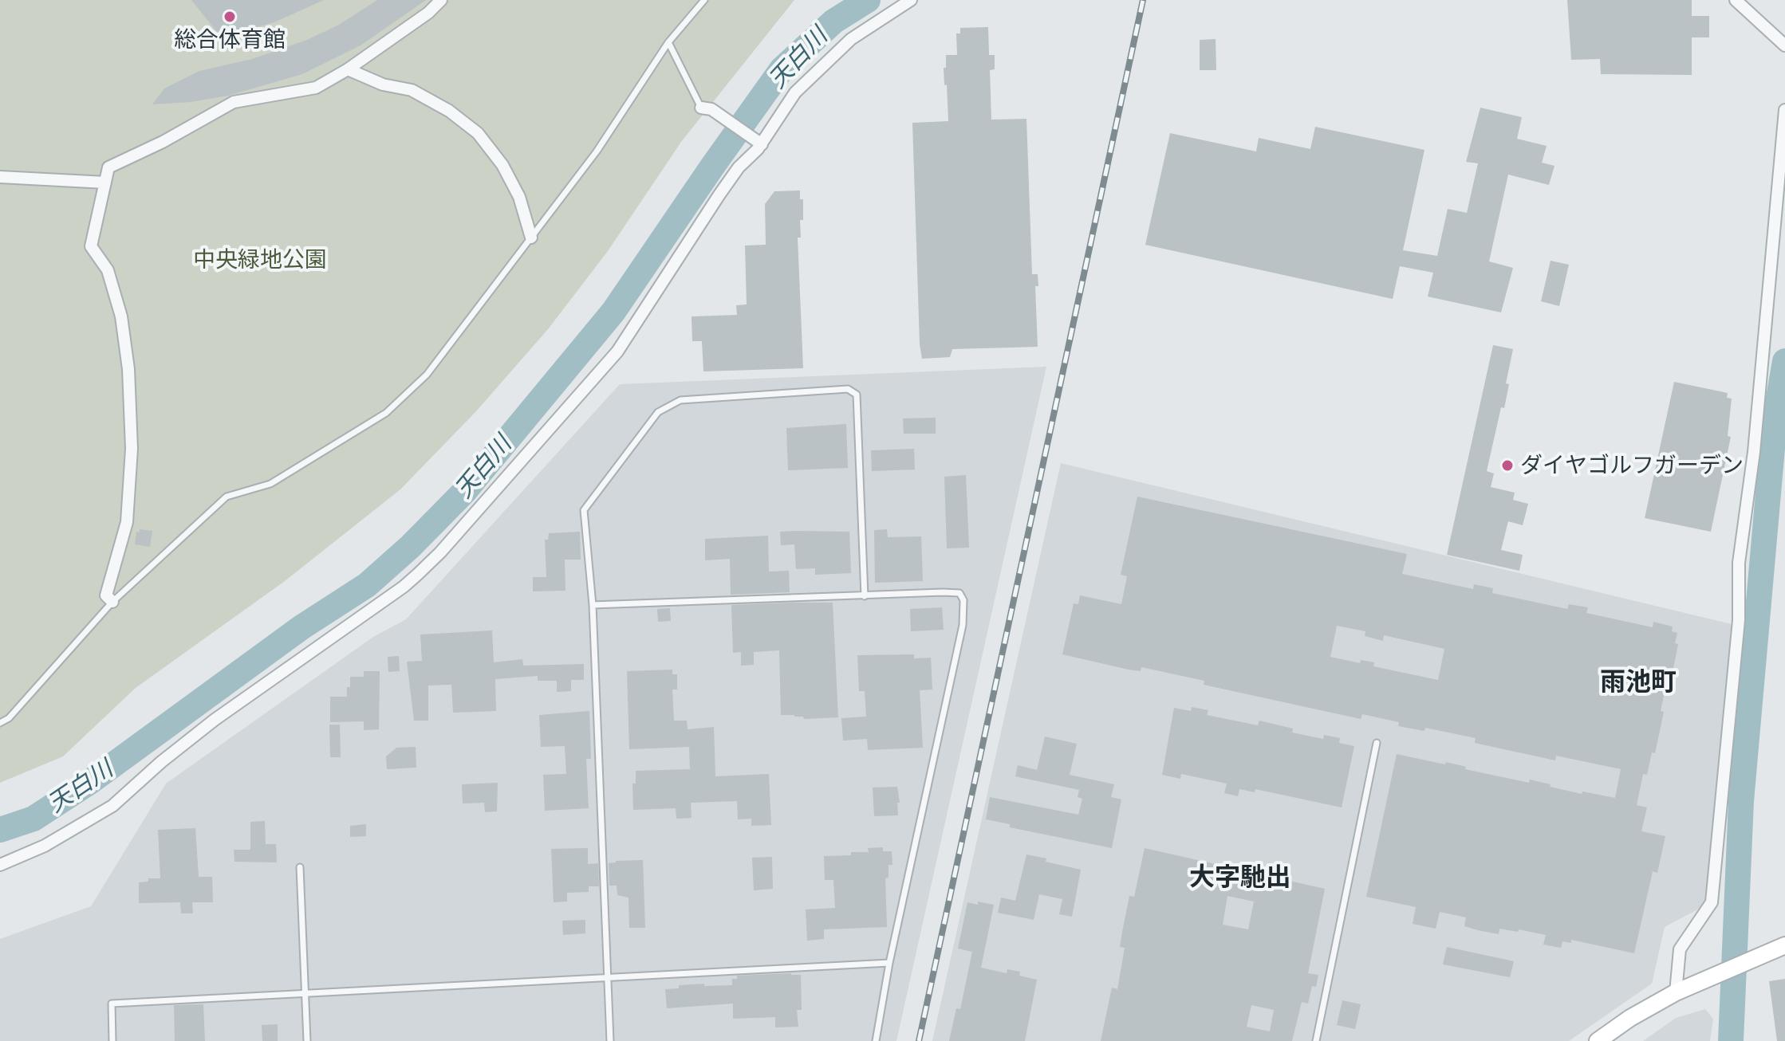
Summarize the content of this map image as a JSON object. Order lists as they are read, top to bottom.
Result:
{
  "districts": ["雨池町", "大字馳出"],
  "water": ["天白川"],
  "parks": ["中央緑地公園"],
  "places": ["総合体育館", "ダイヤゴルフガーデン"]
}
